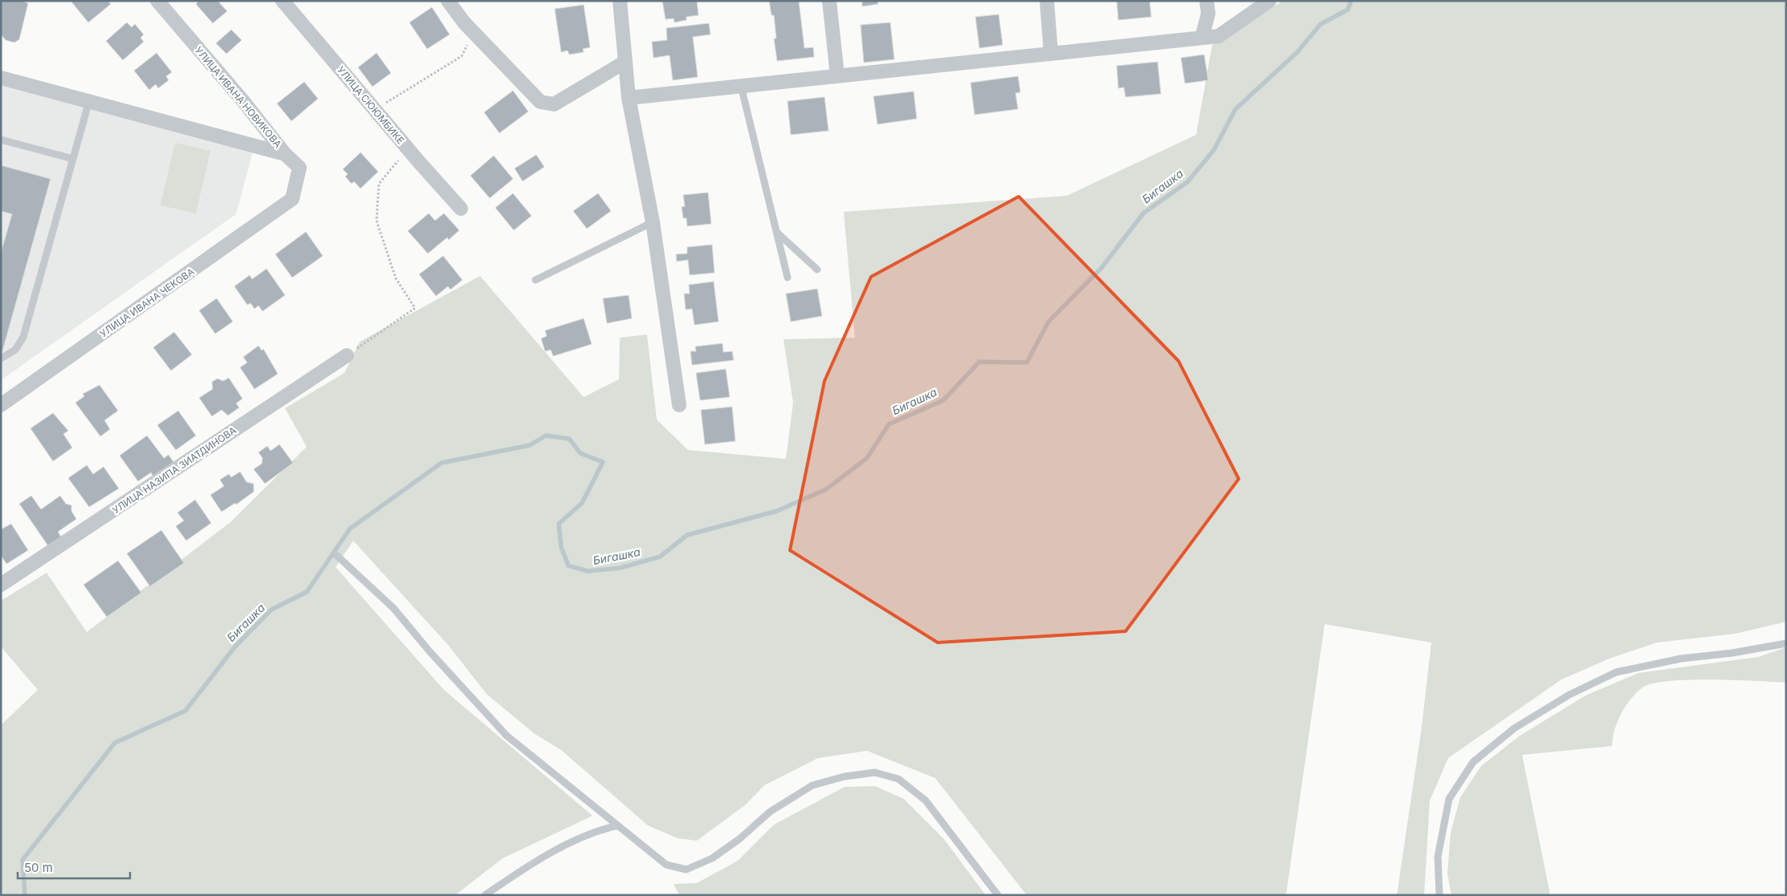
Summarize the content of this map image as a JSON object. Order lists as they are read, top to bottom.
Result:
{
  "streets": {
    "street": [
      "УЛИЦА ИВАНА НОВИКОВА",
      "УЛИЦА СЮЮМБИКЕ",
      "УЛИЦА ИВАНА ЧЕКОВА",
      "УЛИЦА НАЗИПА ЗИАТДИНОВА"
    ]
  },
  "crossings": [
    ["УЛИЦА ИВАНА НОВИКОВА", "УЛИЦА ИВАНА ЧЕКОВА"]
  ],
  "water": ["Бигашка"],
  "scale_bar": "50 m"
}
